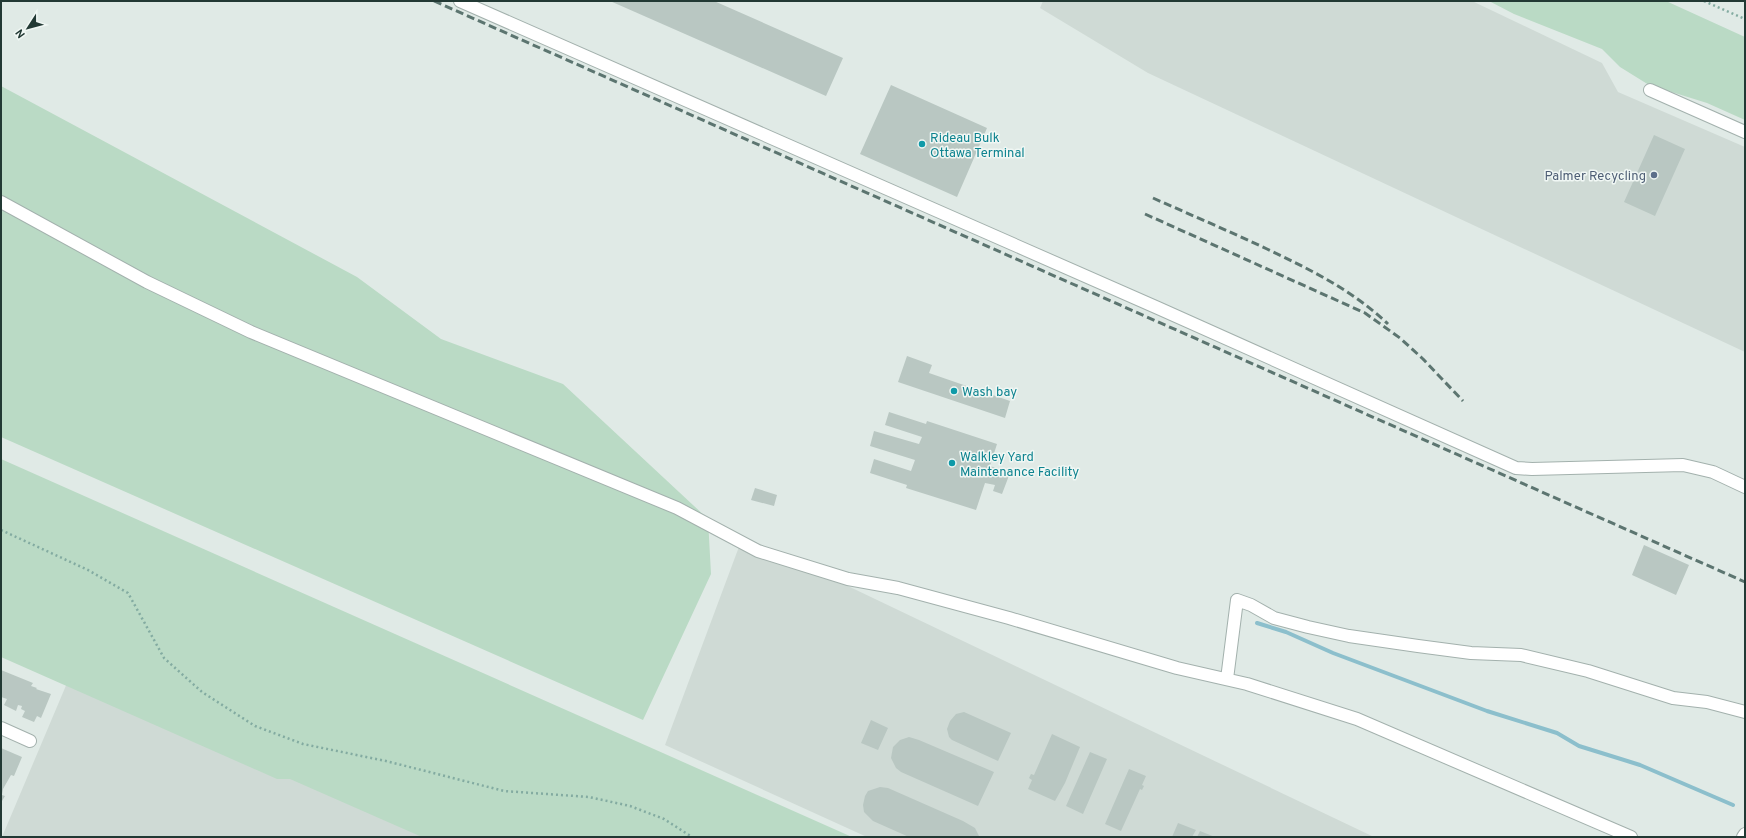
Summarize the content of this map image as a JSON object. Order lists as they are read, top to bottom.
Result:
{
  "places": [
    "Rideau Bulk Ottawa Terminal",
    "Palmer Recycling",
    "Wash bay",
    "Walkley Yard Maintenance Facility"
  ],
  "north": "bottom left"
}
